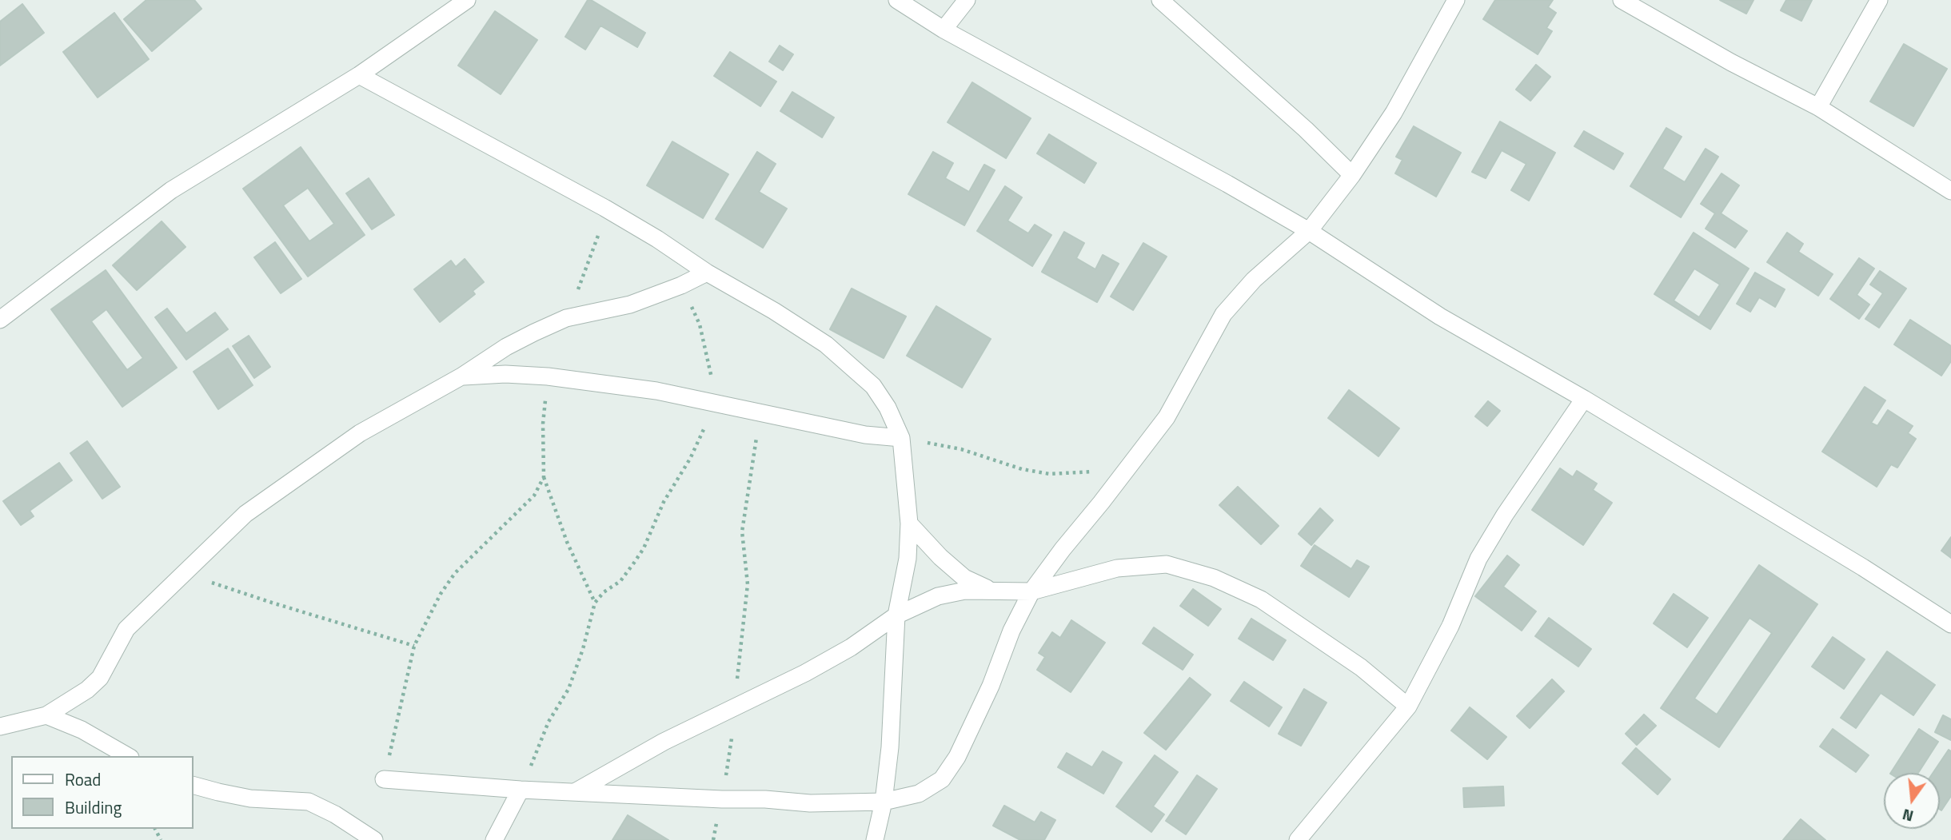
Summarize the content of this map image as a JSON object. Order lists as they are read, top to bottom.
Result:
{
  "legend": ["Road", "Building"],
  "north": "bottom"
}
